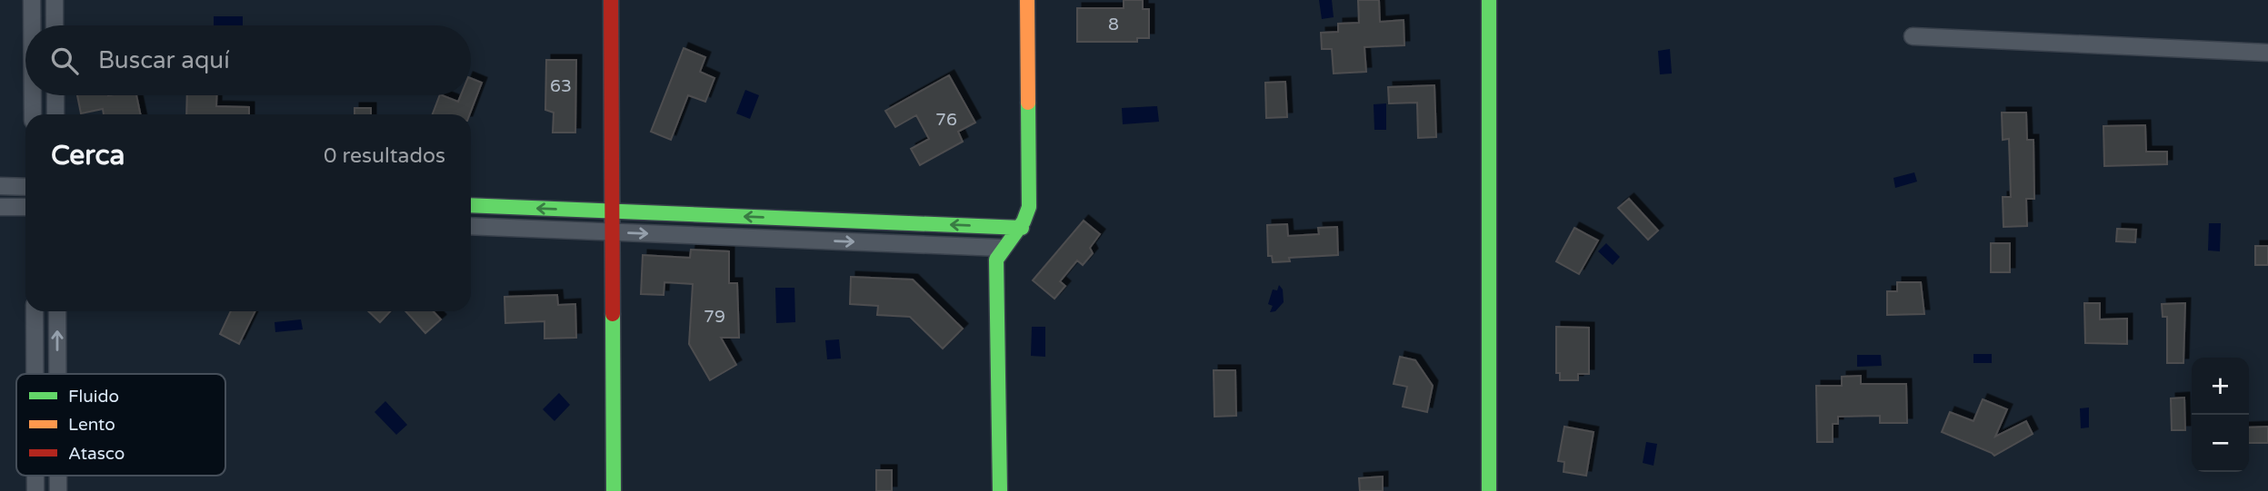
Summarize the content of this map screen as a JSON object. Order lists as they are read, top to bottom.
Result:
{
  "house_numbers": [
    "8",
    "63",
    "76",
    "79"
  ],
  "legend": ["Fluido", "Lento", "Atasco"],
  "page": {
    "search": "Buscar aquí",
    "heading": ["Cerca", "0 resultados"],
    "map_buttons": ["+", "−"]
  }
}
